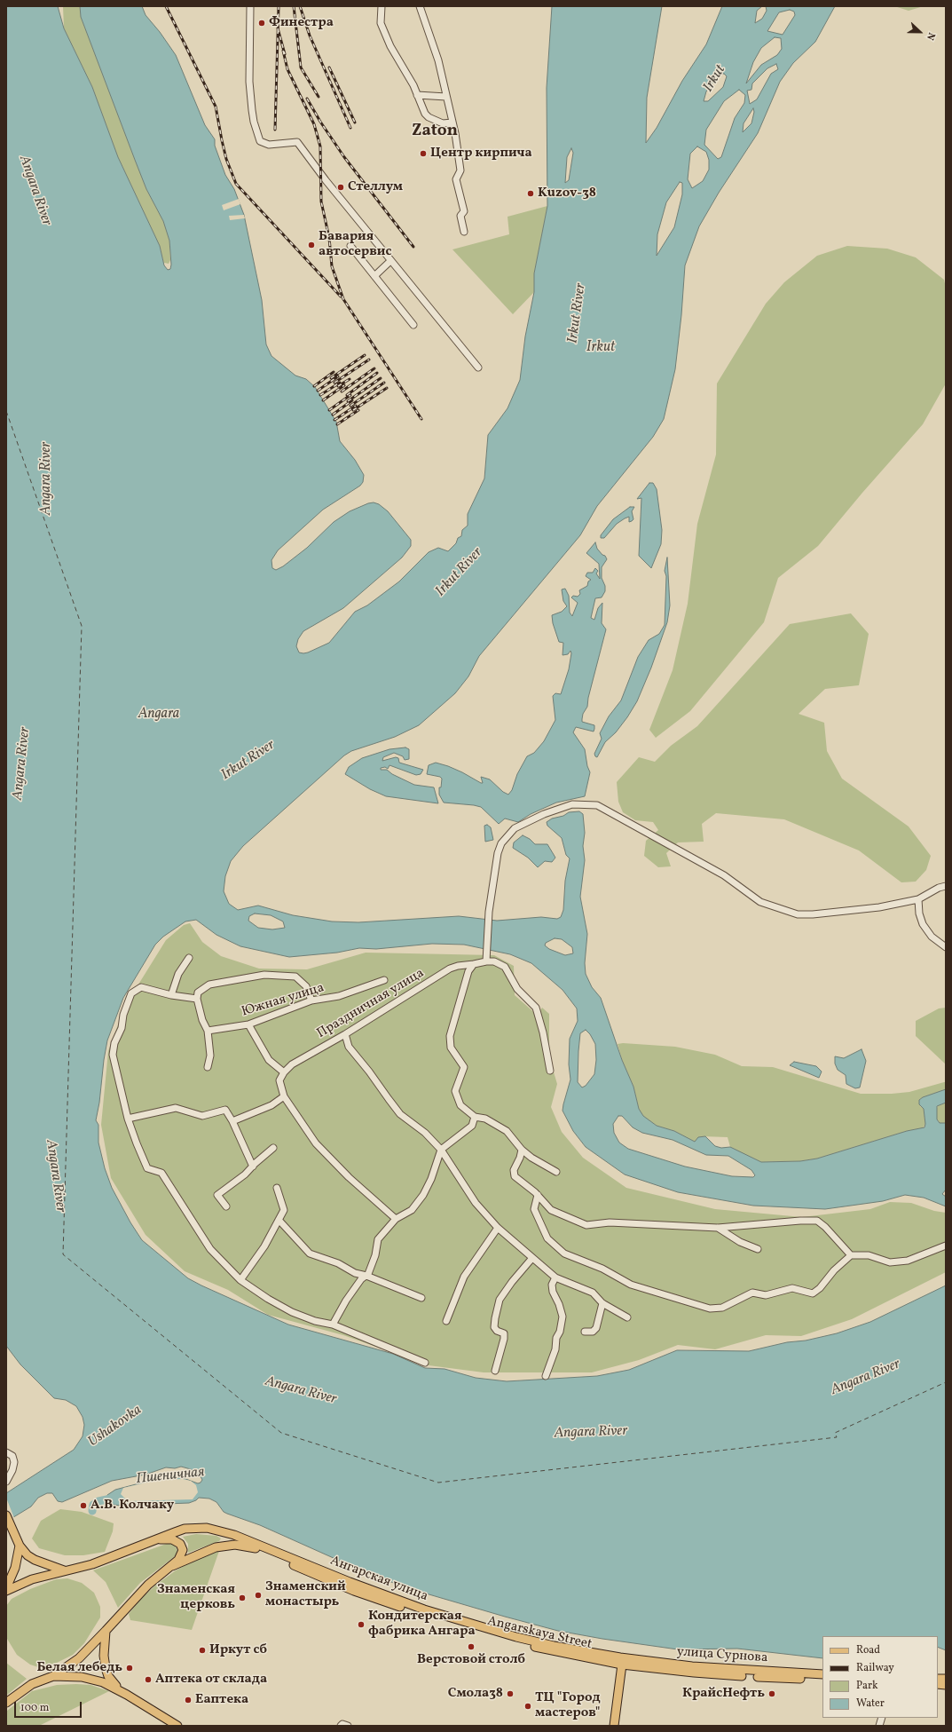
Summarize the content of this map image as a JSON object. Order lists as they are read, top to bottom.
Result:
{
  "streets": {
    "main road": ["Ангарская улица", "улица Сурнова"],
    "street": ["Южная улица", "Праздничная улица"]
  },
  "crossings": [
    ["Ангарская улица", "улица Сурнова"]
  ],
  "districts": ["Zaton"],
  "water": [
    "Irkut",
    "Angara River",
    "Irkut River",
    "Angara",
    "Ushakovka",
    "Пшеничная"
  ],
  "places": [
    "Финестра",
    "Центр кирпича",
    "Стеллум",
    "Kuzov-38",
    "Бавария автосервис",
    "А.В. Колчаку",
    "Знаменский монастырь",
    "Знаменская церковь",
    "Кондитерская фабрика Ангара",
    "Верстовой столб",
    "Иркут сб",
    "Белая лебедь",
    "Аптека от склада",
    "Смола38",
    "КрайсНефть",
    "Еаптека",
    "ТЦ \"Город мастеров\""
  ],
  "legend": [
    "Road",
    "Railway",
    "Park",
    "Water"
  ],
  "scale_bar": "100 m",
  "north": "right"
}
